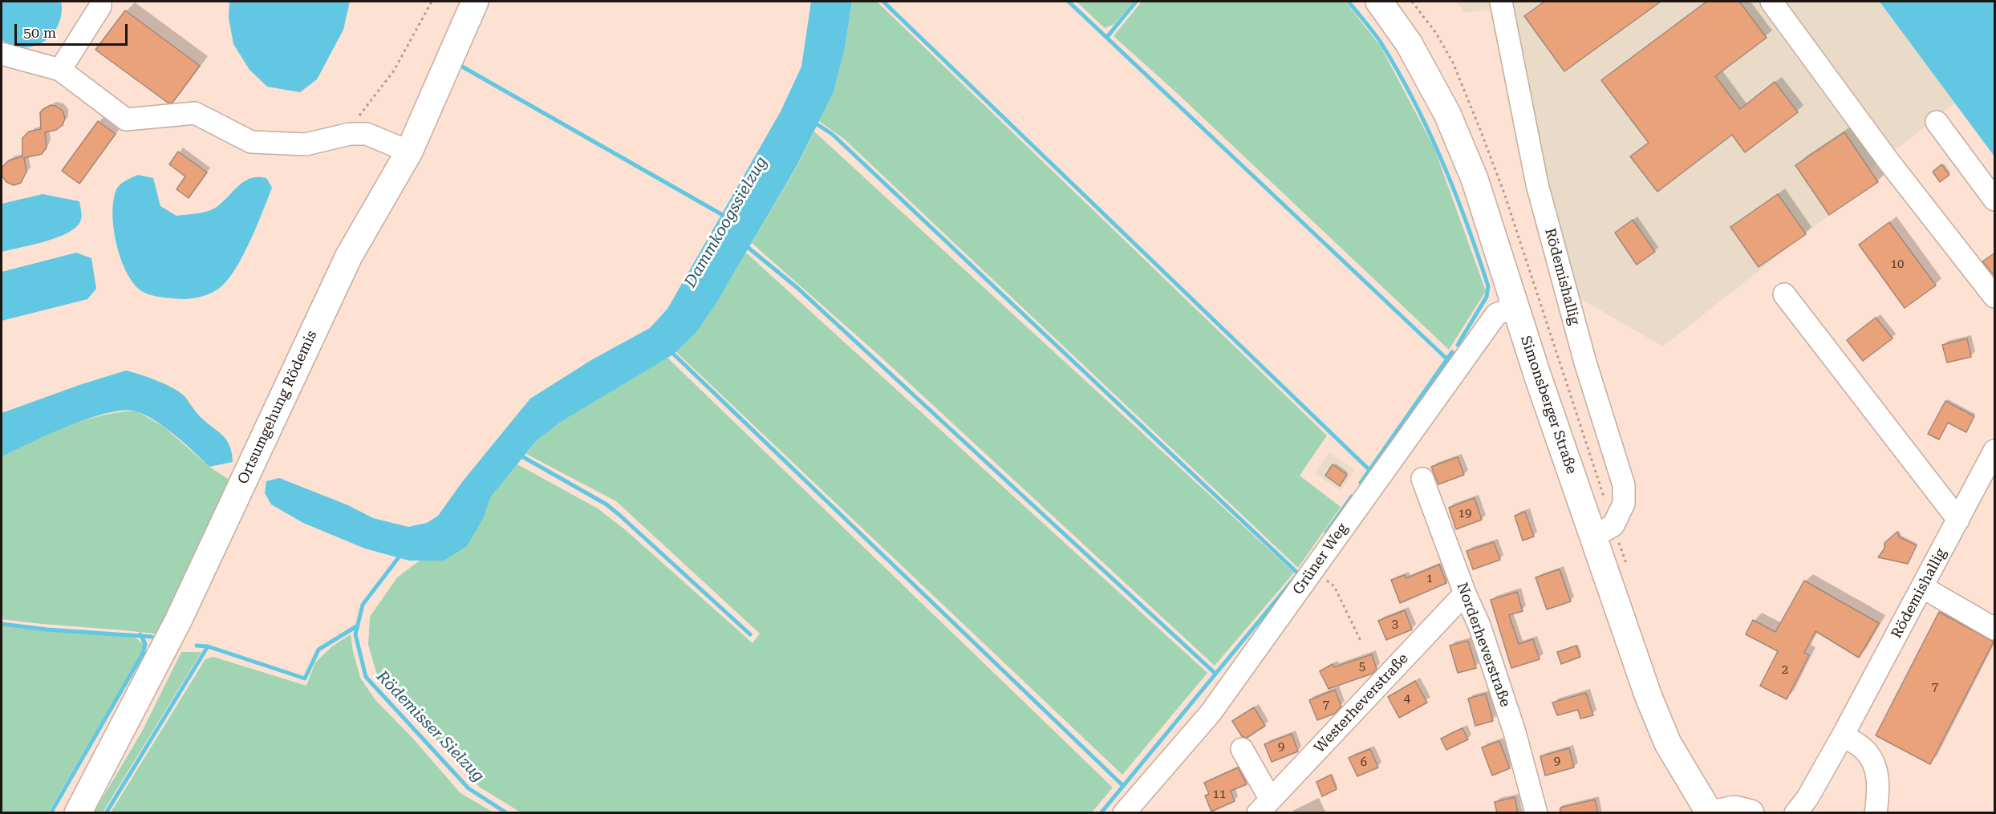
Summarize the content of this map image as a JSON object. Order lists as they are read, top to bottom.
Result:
{
  "streets": {
    "main road": ["Simonsberger Straße", "Ortsumgehung Rödemis"],
    "street": [
      "Rödemishallig",
      "Grüner Weg",
      "Norderheverstraße",
      "Westerheverstraße"
    ]
  },
  "crossings": [
    ["Rödemishallig", "Simonsberger Straße"],
    ["Simonsberger Straße", "Grüner Weg"],
    ["Norderheverstraße", "Westerheverstraße"]
  ],
  "water": ["Dammkoogssielzug", "Rödemisser Sielzug"],
  "house_numbers": [
    "10",
    "19",
    "1",
    "3",
    "5",
    "2",
    "7",
    "4",
    "7",
    "9",
    "9",
    "6",
    "11"
  ],
  "scale_bar": "50 m"
}
